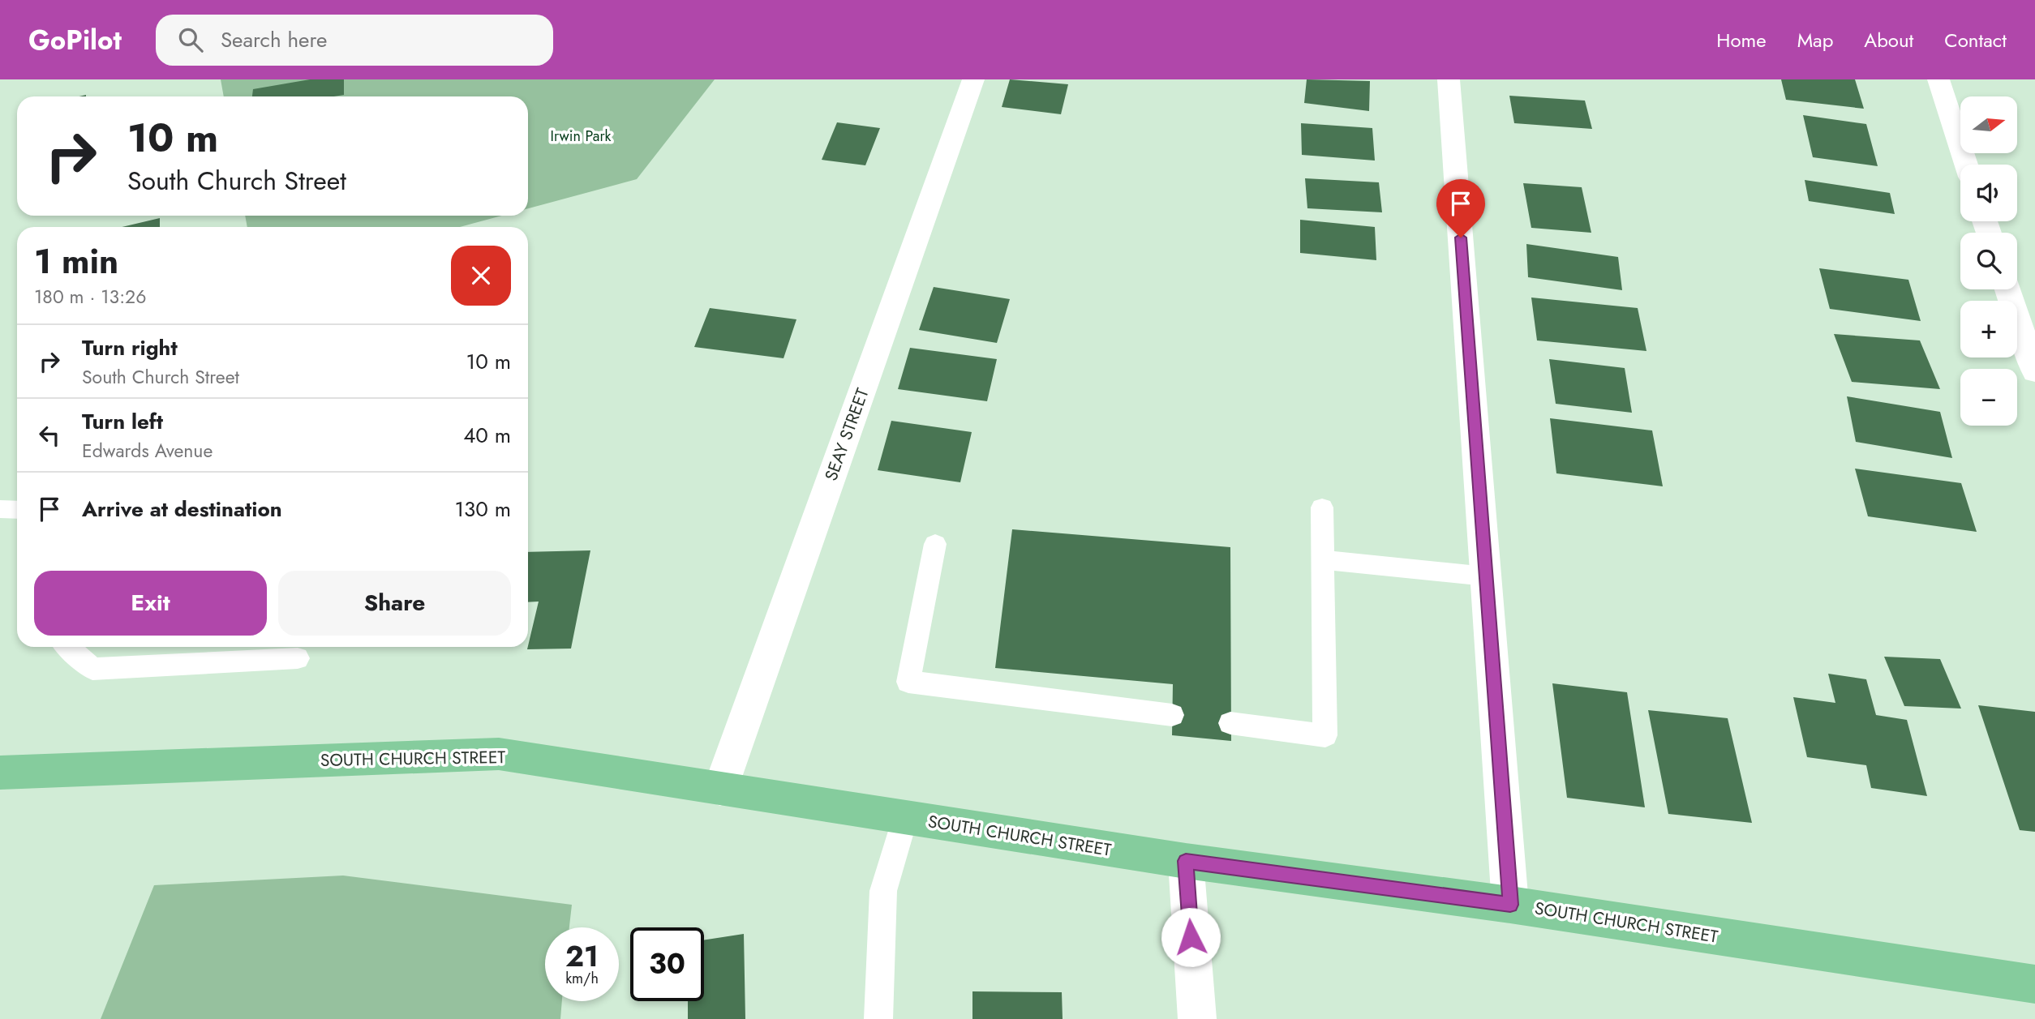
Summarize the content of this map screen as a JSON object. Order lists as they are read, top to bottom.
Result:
{
  "streets": {
    "main road": ["SOUTH CHURCH STREET"],
    "street": ["SEAY STREET"]
  },
  "crossings": [
    ["SEAY STREET", "SOUTH CHURCH STREET"]
  ],
  "parks": ["Irwin Park"],
  "north": "right",
  "page": {
    "header": "GoPilot",
    "search": "Search here",
    "nav": [
      "Home",
      "Map",
      "About",
      "Contact"
    ],
    "map_buttons": ["+", "−"],
    "turn": ["10 m", "South Church Street"],
    "heading": ["1 min", "180 m · 13:26"],
    "list": [
      {
        "name": "Turn right",
        "note": "South Church Street",
        "value": "10 m"
      },
      {
        "name": "Turn left",
        "note": "Edwards Avenue",
        "value": "40 m"
      },
      {
        "name": "Arrive at destination",
        "value": "130 m"
      }
    ],
    "buttons": ["Exit", "Share"],
    "speed": "21 km/h",
    "limit": "30"
  }
}
